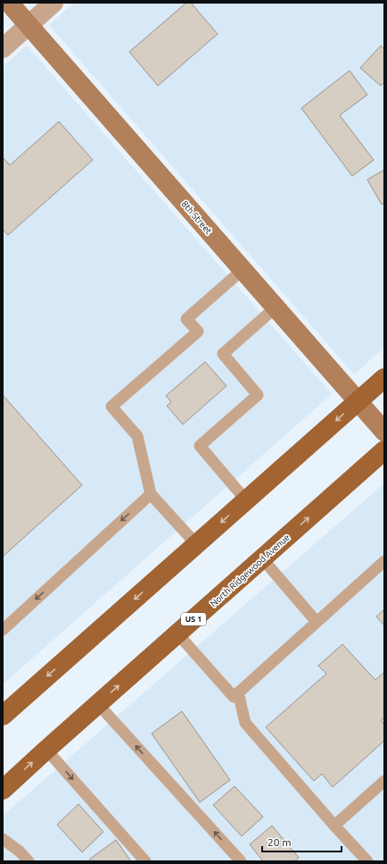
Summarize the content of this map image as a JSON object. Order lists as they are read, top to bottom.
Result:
{
  "streets": {
    "main road": ["North Ridgewood Avenue", "US 1"],
    "street": ["8th Street"]
  },
  "scale_bar": "20 m"
}
